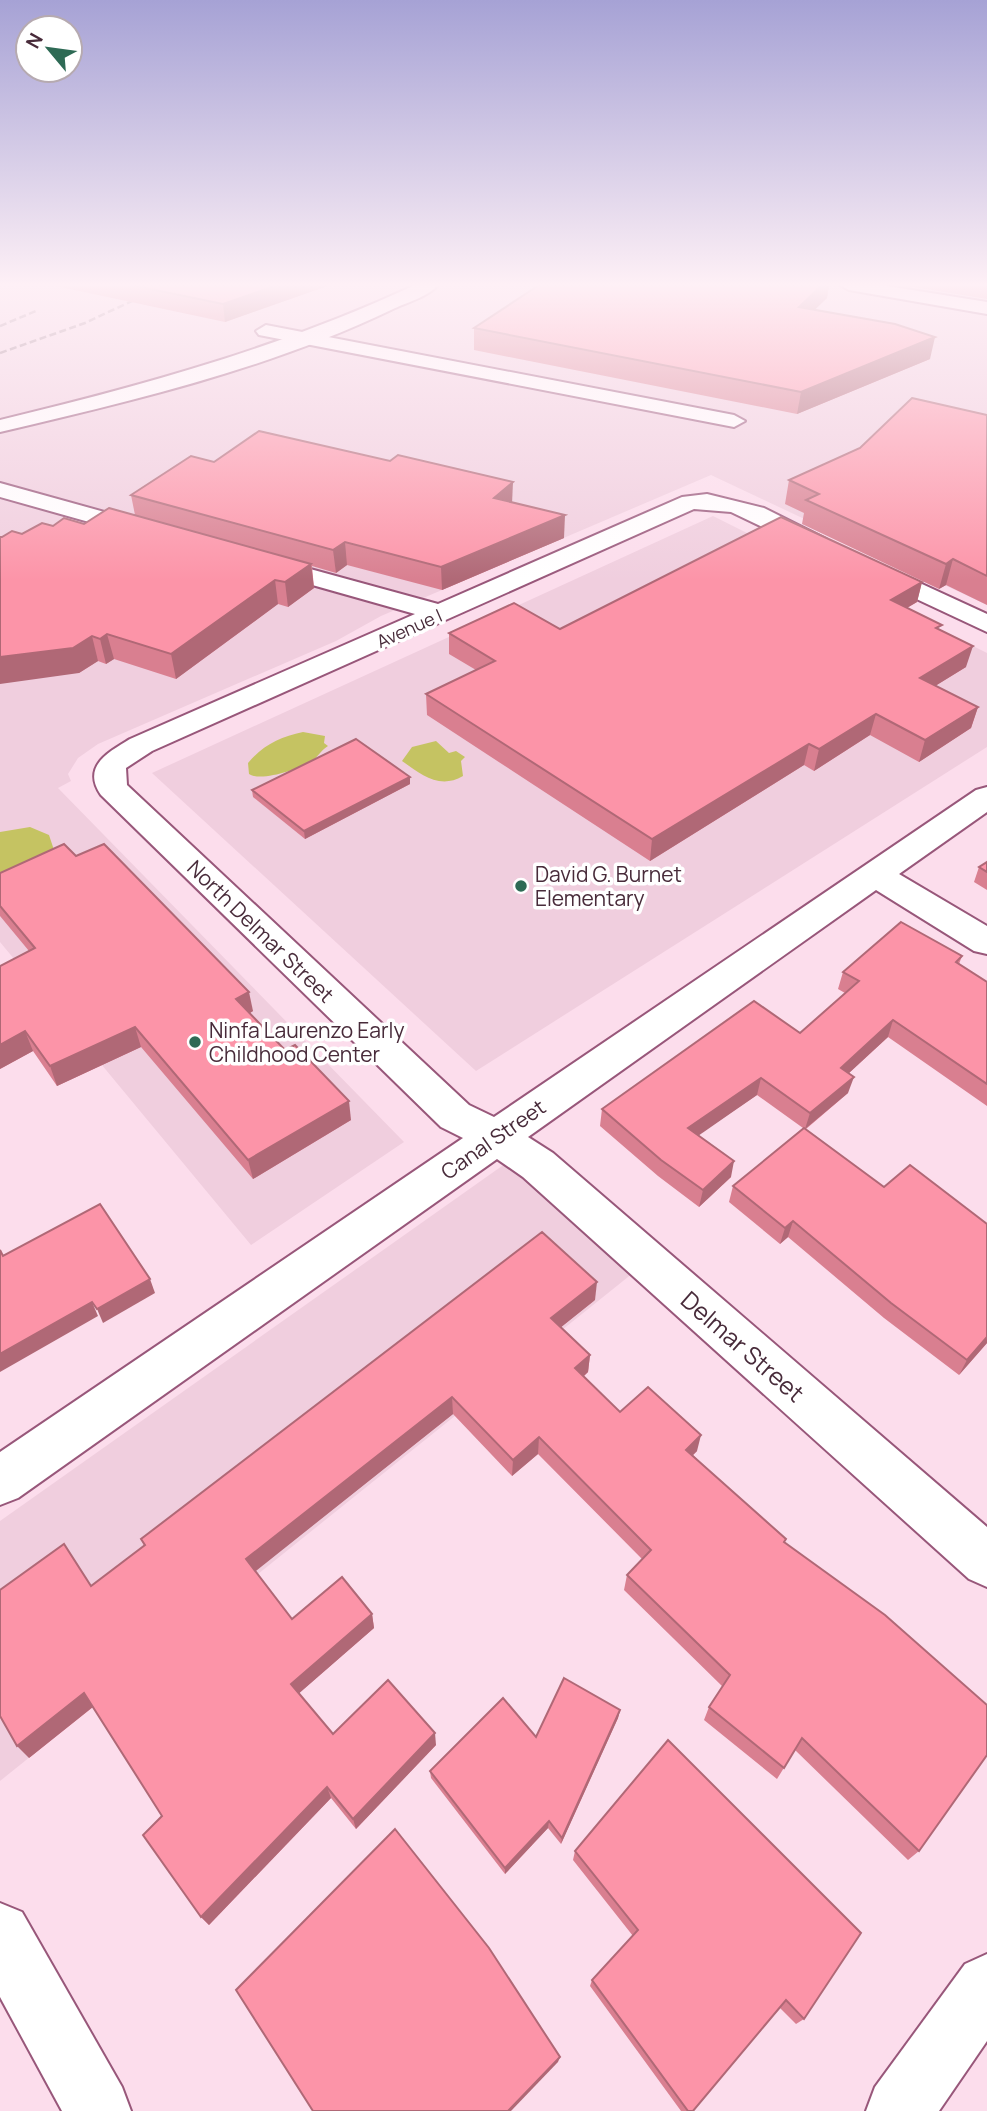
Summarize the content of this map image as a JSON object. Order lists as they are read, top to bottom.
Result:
{
  "streets": {
    "street": [
      "Avenue I",
      "North Delmar Street",
      "Canal Street",
      "Delmar Street"
    ]
  },
  "crossings": [
    ["Avenue I", "North Delmar Street"],
    ["North Delmar Street", "Canal Street"],
    ["North Delmar Street", "Delmar Street"],
    ["Canal Street", "Delmar Street"]
  ],
  "places": ["David G. Burnet Elementary", "Ninfa Laurenzo Early Childhood Center"],
  "north": "top left"
}
